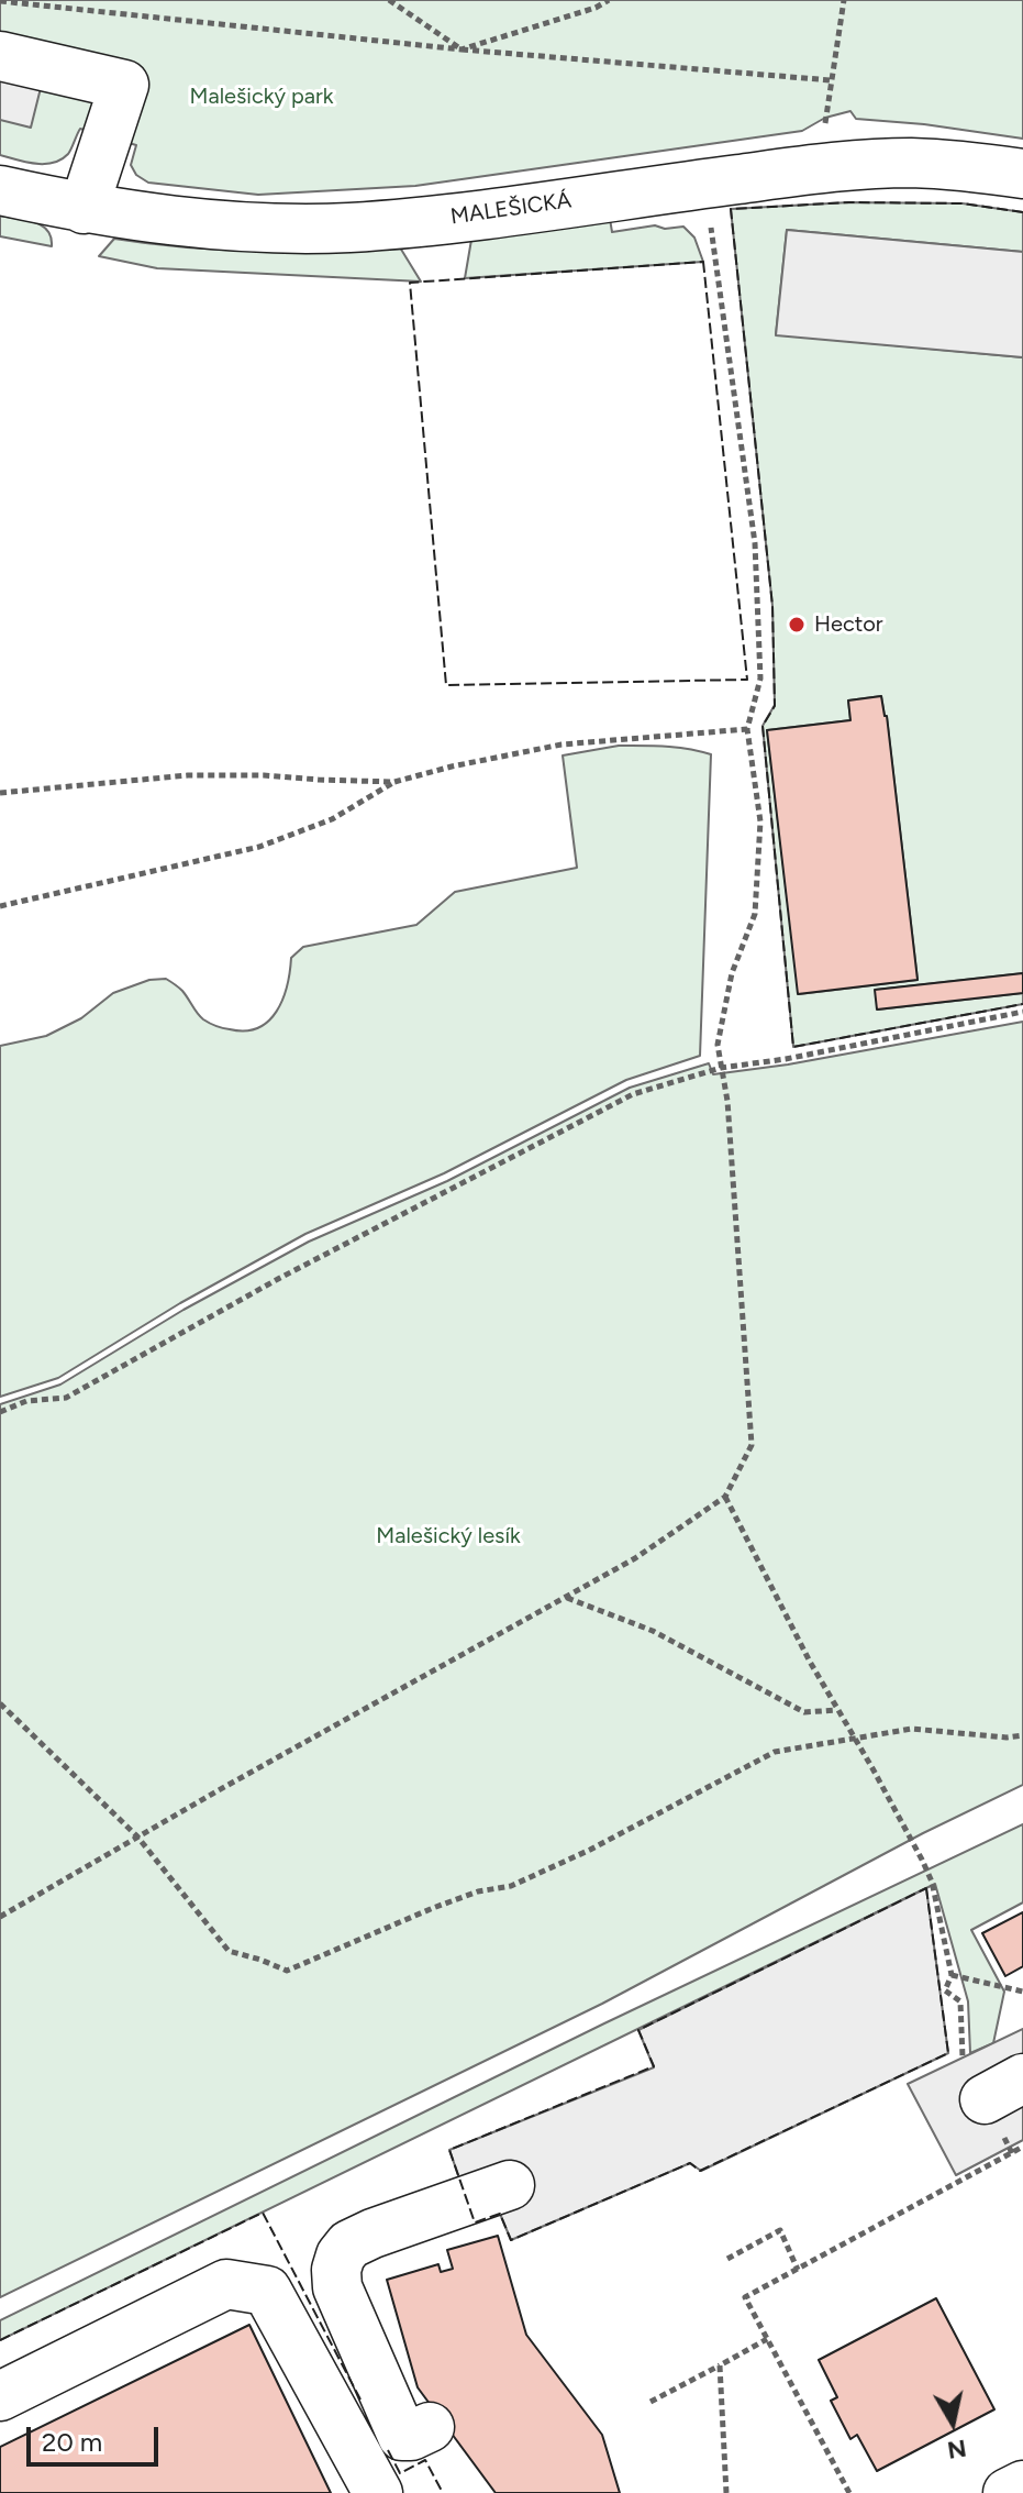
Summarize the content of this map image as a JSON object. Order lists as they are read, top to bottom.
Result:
{
  "streets": {
    "street": ["MALEŠICKÁ"]
  },
  "parks": ["Malešický park", "Malešický lesík"],
  "places": ["Hector"],
  "scale_bar": "20 m",
  "north": "bottom"
}
